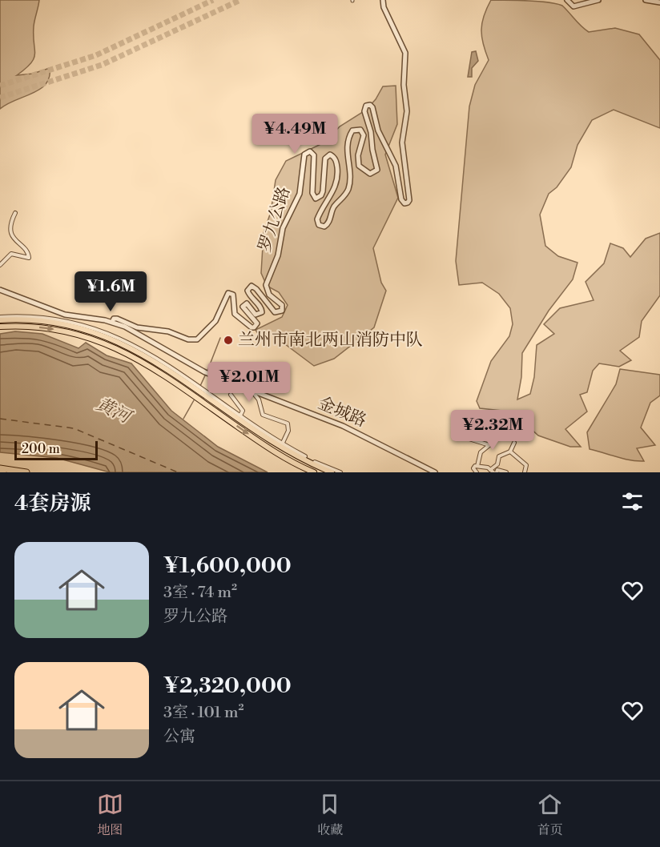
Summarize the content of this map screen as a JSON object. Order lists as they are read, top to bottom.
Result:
{
  "streets": {
    "street": ["罗九公路", "金城路"]
  },
  "crossings": [
    ["罗九公路", "金城路"]
  ],
  "water": ["黄河"],
  "places": ["兰州市南北两山消防中队"],
  "scale_bar": "200 m",
  "page": {
    "price": [
      "¥4.49M",
      "¥1.6M",
      "¥2.01M",
      "¥2.32M"
    ],
    "scale": "200 m",
    "heading": "4套房源",
    "list": [
      {
        "name": "¥1,600,000",
        "note": "3室 · 74 m² · 罗九公路"
      },
      {
        "name": "¥2,320,000",
        "note": "3室 · 101 m² · 公寓"
      }
    ],
    "tabs": ["地图", "收藏", "首页"]
  }
}
